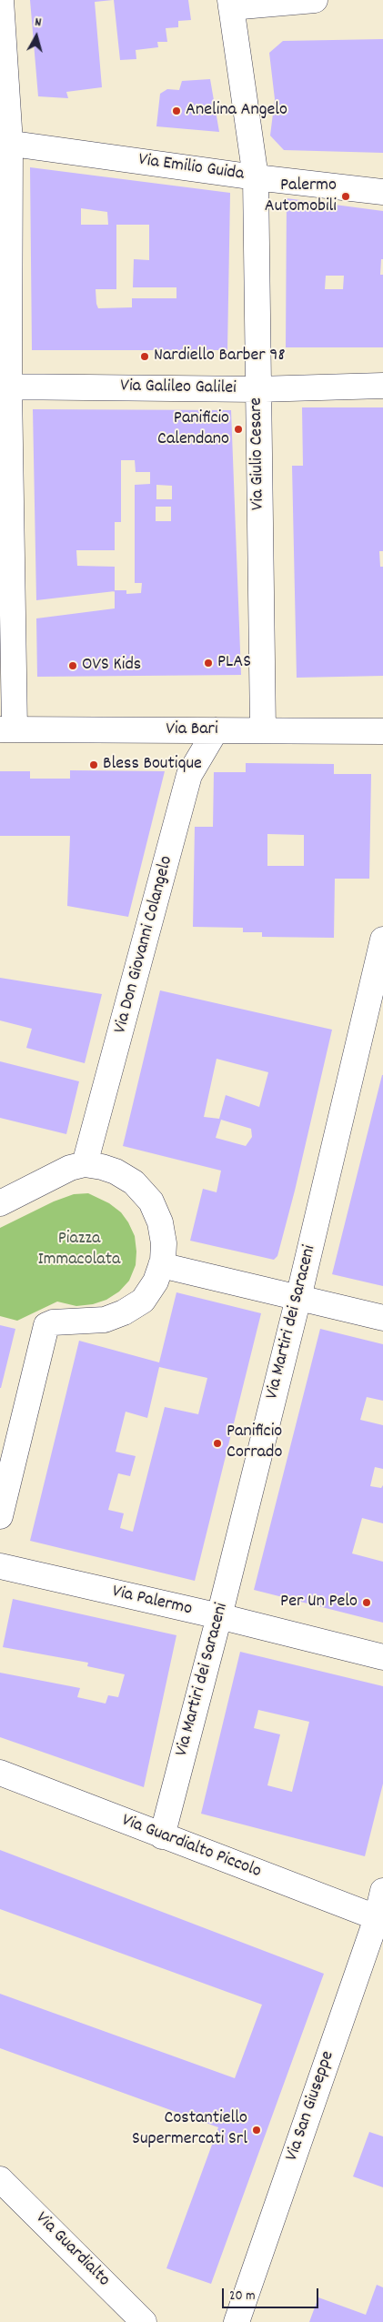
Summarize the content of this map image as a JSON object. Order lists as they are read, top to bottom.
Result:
{
  "streets": {
    "street": [
      "Via Emilio Guida",
      "Via Galileo Galilei",
      "Via Giulio Cesare",
      "Via Bari",
      "Via Don Giovanni Colangelo",
      "Via Martiri dei Saraceni",
      "Via Palermo",
      "Via Guardialto Piccolo",
      "Via San Giuseppe",
      "Via Guardialto"
    ]
  },
  "crossings": [
    ["Via Emilio Guida", "Via Giulio Cesare"],
    ["Via Galileo Galilei", "Via Giulio Cesare"],
    ["Via Giulio Cesare", "Via Bari"],
    ["Via Bari", "Via Don Giovanni Colangelo"],
    ["Via Martiri dei Saraceni", "Via Palermo"],
    ["Via Martiri dei Saraceni", "Via Guardialto Piccolo"],
    ["Via Guardialto Piccolo", "Via San Giuseppe"]
  ],
  "parks": ["Piazza Immacolata"],
  "places": [
    "Anelina Angelo",
    "Palermo Automobili",
    "Nardiello Barber 98",
    "Panificio Calendano",
    "PLAS",
    "OVS Kids",
    "Bless Boutique",
    "Panificio Corrado",
    "Per Un Pelo",
    "Costantiello Supermercati Srl"
  ],
  "scale_bar": "20 m",
  "north": "top"
}
